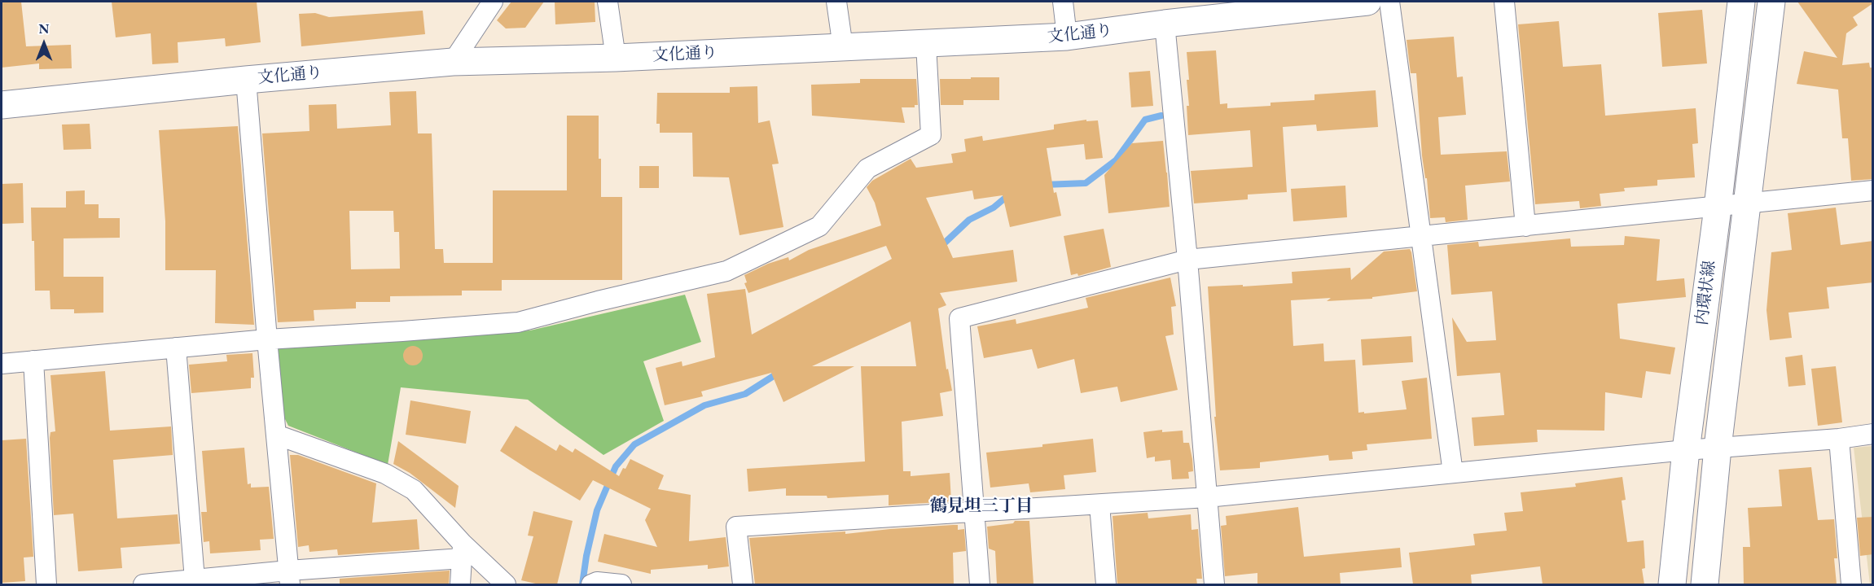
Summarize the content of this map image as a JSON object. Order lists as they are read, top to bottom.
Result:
{
  "streets": {
    "street": ["文化通り", "内環状線"]
  },
  "districts": ["鶴見坦三丁目"],
  "north": "top"
}
